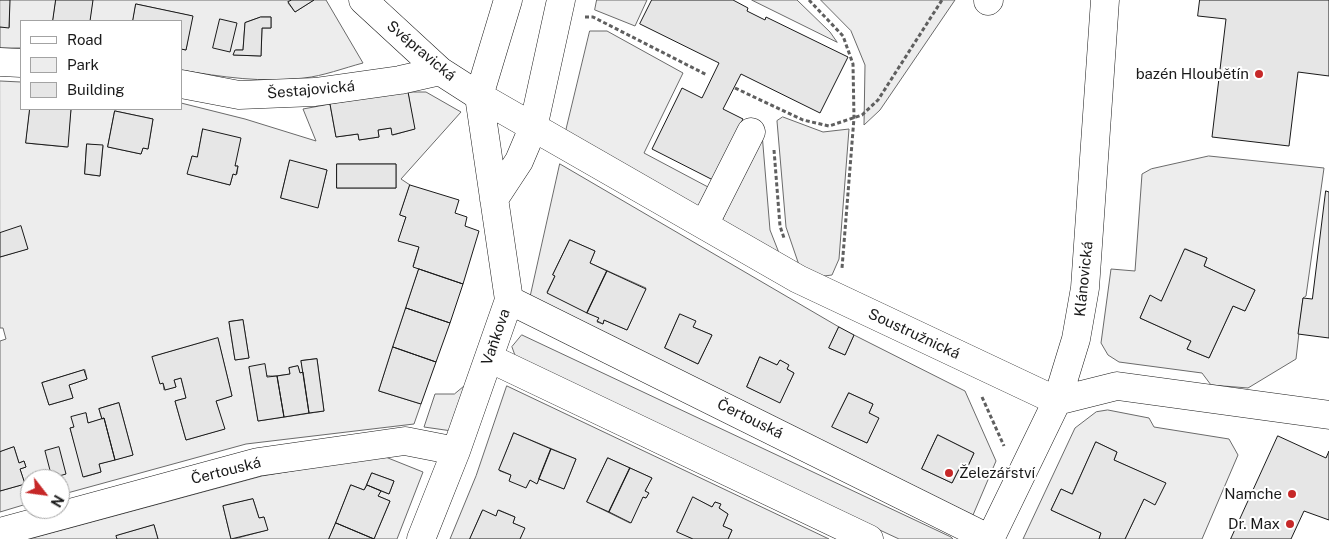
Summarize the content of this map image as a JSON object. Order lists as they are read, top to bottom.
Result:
{
  "streets": {
    "street": [
      "Svépravická",
      "Šestajovická",
      "Klánovická",
      "Soustružnická",
      "Vaňkova",
      "Čertouská"
    ]
  },
  "crossings": [
    ["Svépravická", "Šestajovická"],
    ["Svépravická", "Soustružnická"],
    ["Svépravická", "Vaňkova"],
    ["Klánovická", "Soustružnická"],
    ["Klánovická", "Čertouská"],
    ["Vaňkova", "Čertouská"]
  ],
  "places": [
    "bazén Hloubětín",
    "Železářství",
    "Namche",
    "Dr. Max"
  ],
  "legend": ["Road", "Park", "Building"],
  "north": "bottom right"
}
